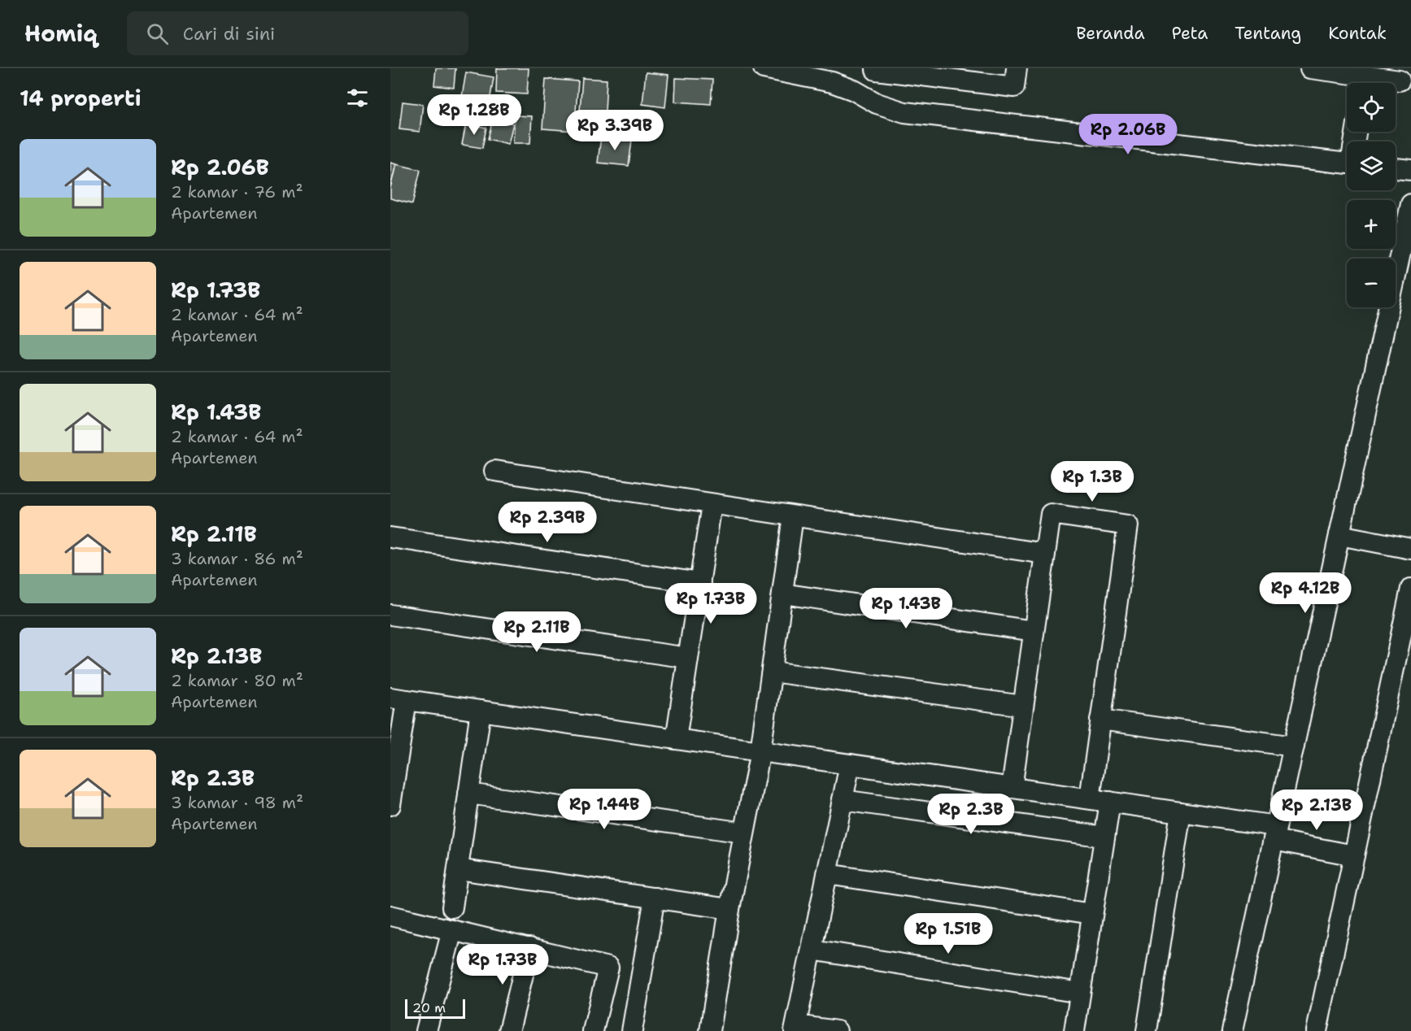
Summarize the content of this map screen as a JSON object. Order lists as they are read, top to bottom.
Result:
{
  "scale_bar": "20 m",
  "page": {
    "header": "Homiq",
    "search": "Cari di sini",
    "nav": [
      "Beranda",
      "Peta",
      "Tentang",
      "Kontak"
    ],
    "heading": "14 properti",
    "map_buttons": ["+", "−"],
    "price": [
      "Rp 1.28B",
      "Rp 3.39B",
      "Rp 2.06B",
      "Rp 1.3B",
      "Rp 2.39B",
      "Rp 4.12B",
      "Rp 1.73B",
      "Rp 1.43B",
      "Rp 2.11B",
      "Rp 1.44B",
      "Rp 2.13B",
      "Rp 2.3B",
      "Rp 1.51B",
      "Rp 1.73B"
    ],
    "list": [
      {
        "name": "Rp 2.06B",
        "note": "2 kamar · 76 m² · Apartemen"
      },
      {
        "name": "Rp 1.73B",
        "note": "2 kamar · 64 m² · Apartemen"
      },
      {
        "name": "Rp 1.43B",
        "note": "2 kamar · 64 m² · Apartemen"
      },
      {
        "name": "Rp 2.11B",
        "note": "3 kamar · 86 m² · Apartemen"
      },
      {
        "name": "Rp 2.13B",
        "note": "2 kamar · 80 m² · Apartemen"
      },
      {
        "name": "Rp 2.3B",
        "note": "3 kamar · 98 m² · Apartemen"
      }
    ],
    "scale": "20 m"
  }
}
